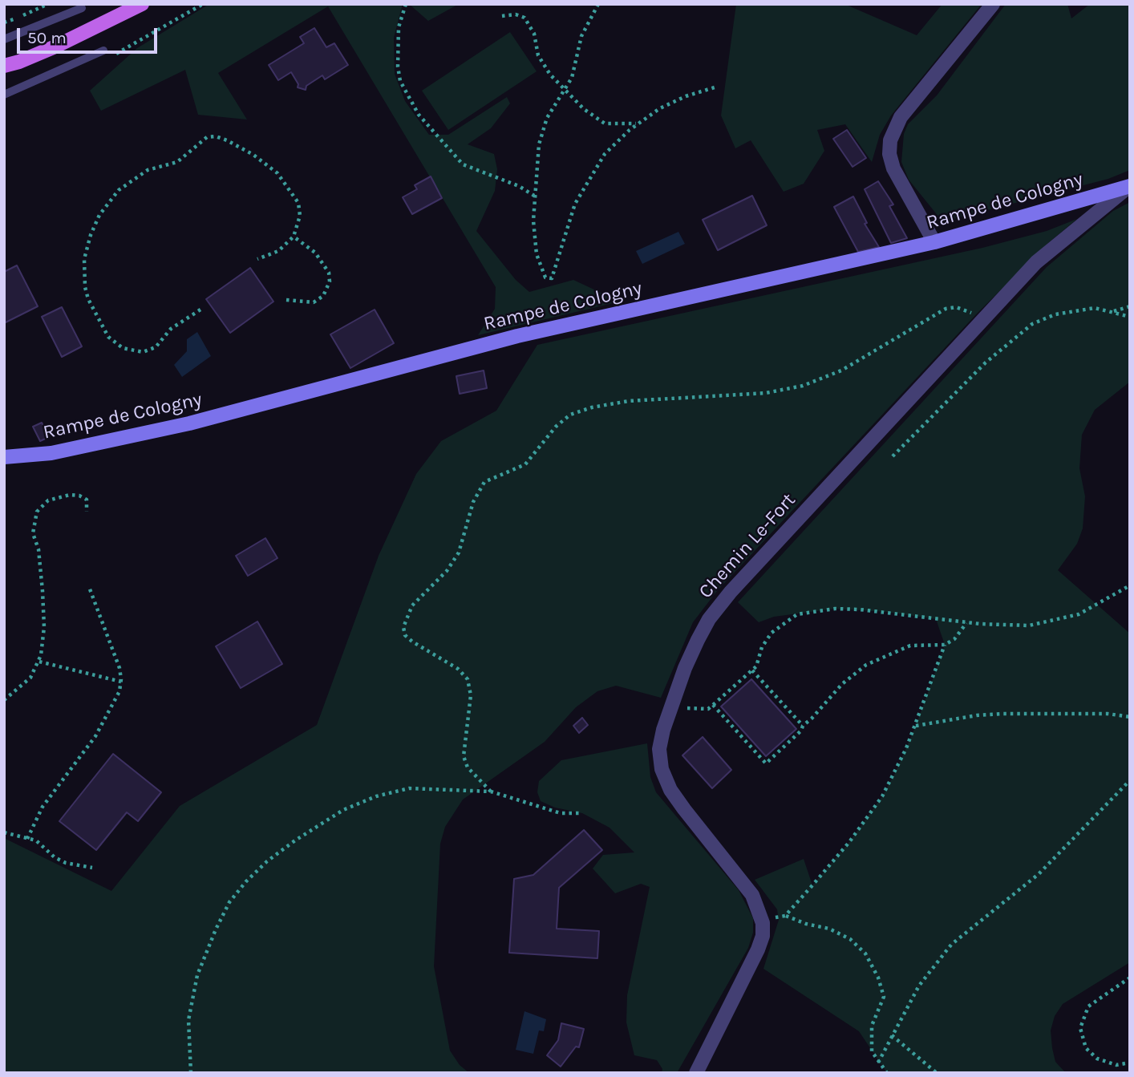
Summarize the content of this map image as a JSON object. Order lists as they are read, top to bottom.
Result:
{
  "streets": {
    "street": ["Rampe de Cologny", "Chemin Le-Fort"]
  },
  "crossings": [
    ["Rampe de Cologny", "Chemin Le-Fort"]
  ],
  "scale_bar": "50 m"
}
